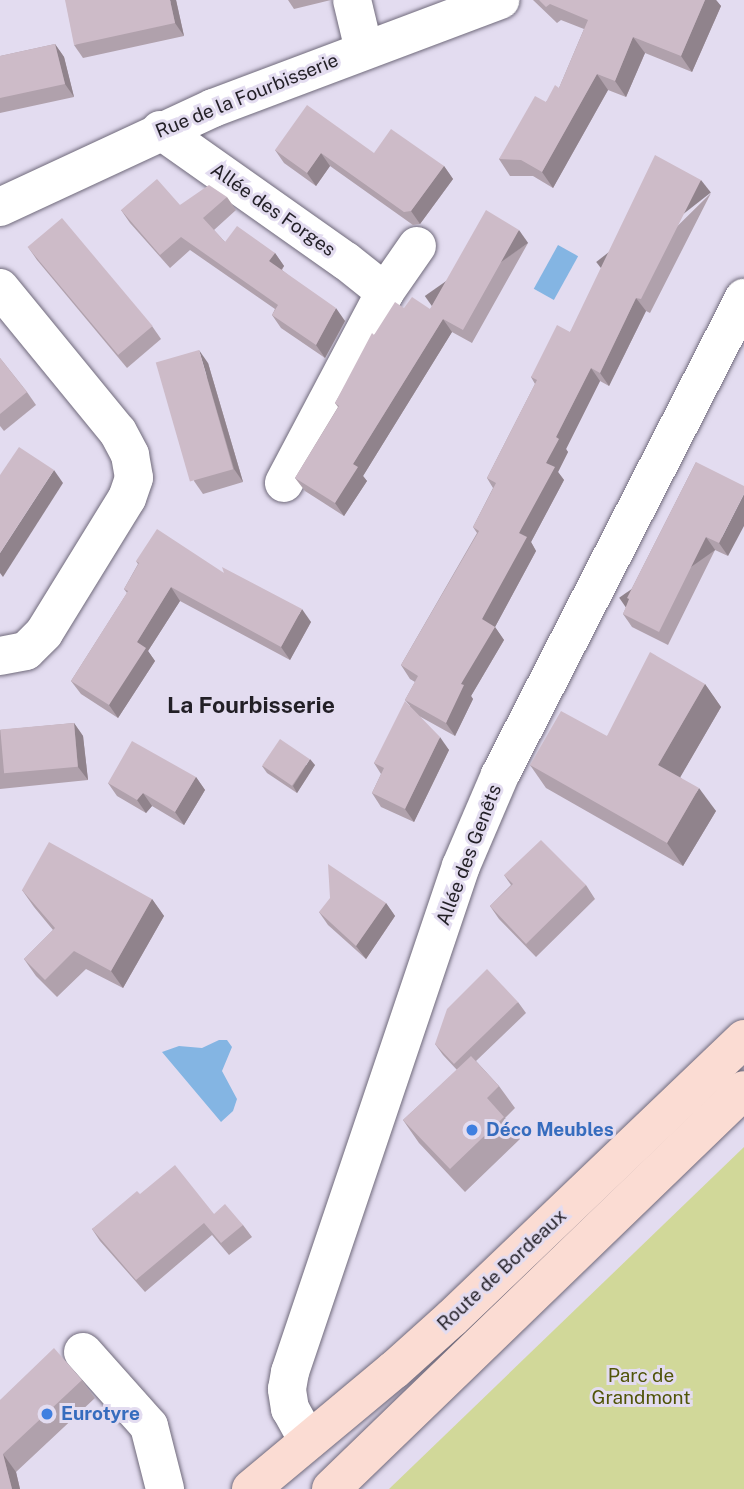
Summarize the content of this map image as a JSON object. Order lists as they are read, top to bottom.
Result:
{
  "streets": {
    "main road": ["Route de Bordeaux"],
    "street": ["Rue de la Fourbisserie", "Allée des Forges", "Allée des Genêts"]
  },
  "crossings": [
    ["Rue de la Fourbisserie", "Allée des Forges"],
    ["Allée des Genêts", "Route de Bordeaux"]
  ],
  "districts": ["La Fourbisserie"],
  "parks": ["Parc de Grandmont"],
  "places": ["Déco Meubles", "Eurotyre"]
}
